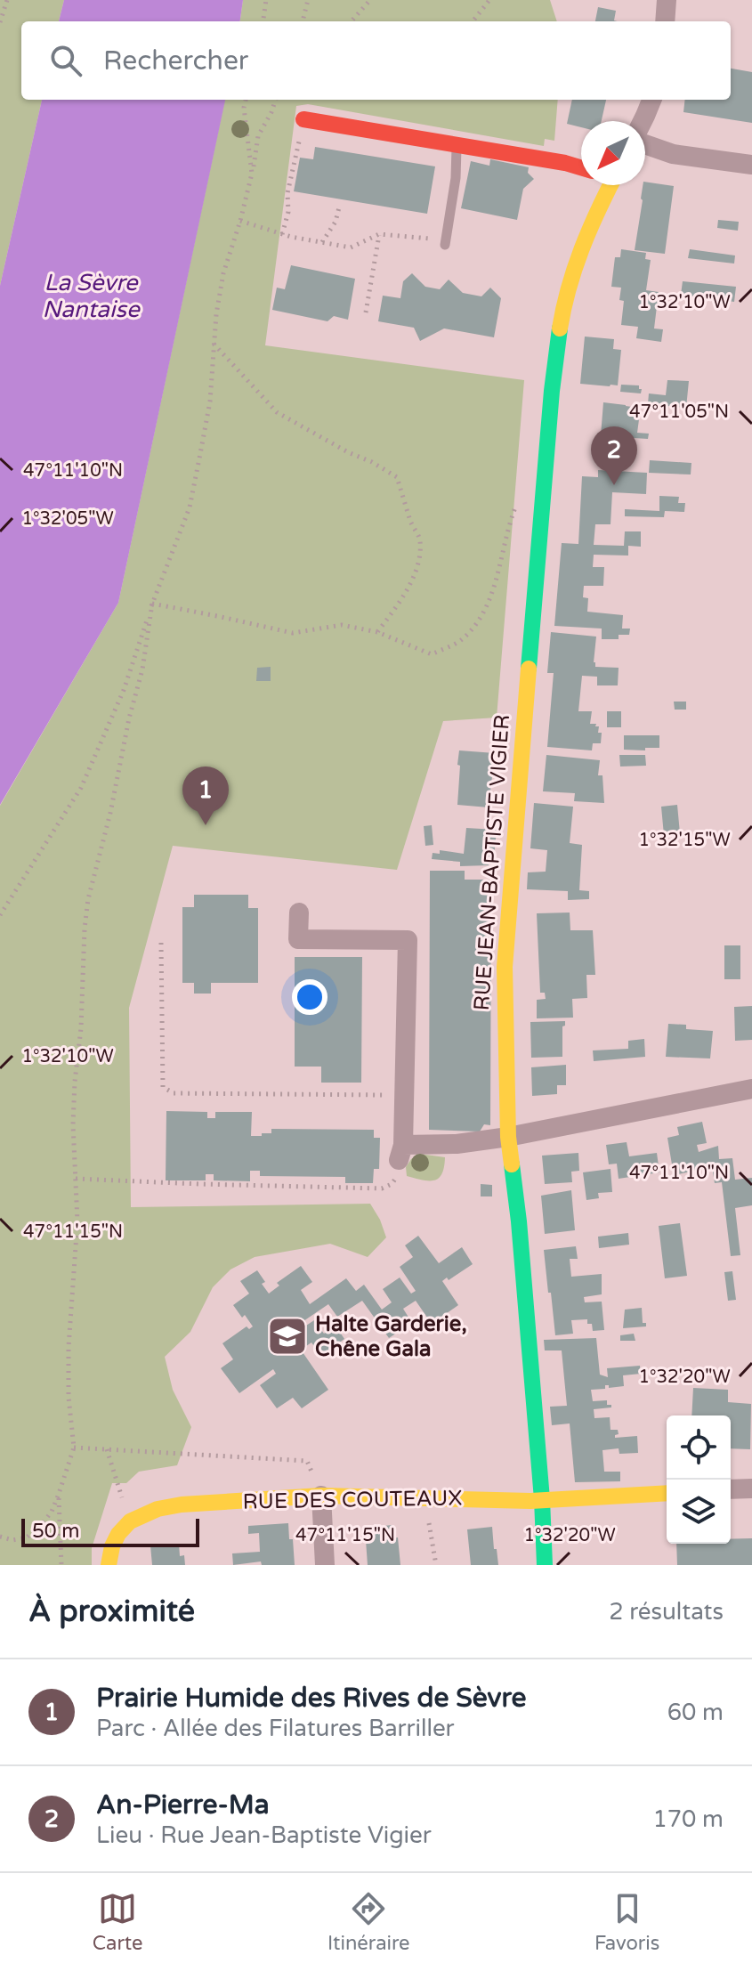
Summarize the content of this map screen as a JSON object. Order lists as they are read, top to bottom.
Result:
{
  "streets": {
    "street": ["RUE JEAN-BAPTISTE VIGIER", "RUE DES COUTEAUX"]
  },
  "crossings": [
    ["RUE JEAN-BAPTISTE VIGIER", "RUE DES COUTEAUX"]
  ],
  "water": ["La Sèvre Nantaise"],
  "places": {
    "school or university": ["Halte Garderie, Chêne Gala"]
  },
  "scale_bar": "50 m",
  "north": "bottom left",
  "page": {
    "search": "Rechercher",
    "pins": ["2", "1"],
    "scale": "50 m",
    "heading": ["À proximité", "2 résultats"],
    "list": [
      {
        "mark": "1",
        "name": "Prairie Humide des Rives de Sèvre",
        "note": "Parc · Allée des Filatures Barriller",
        "value": "60 m"
      },
      {
        "mark": "2",
        "name": "An-Pierre-Ma",
        "note": "Lieu · Rue Jean-Baptiste Vigier",
        "value": "170 m"
      }
    ],
    "nav": ["Carte", "Itinéraire", "Favoris"]
  },
  "coordinates": [
    "1°32'10\"W",
    "47°11'05\"N",
    "47°11'10\"N",
    "1°32'05\"W",
    "1°32'15\"W",
    "47°11'15\"N",
    "1°32'20\"W"
  ]
}
